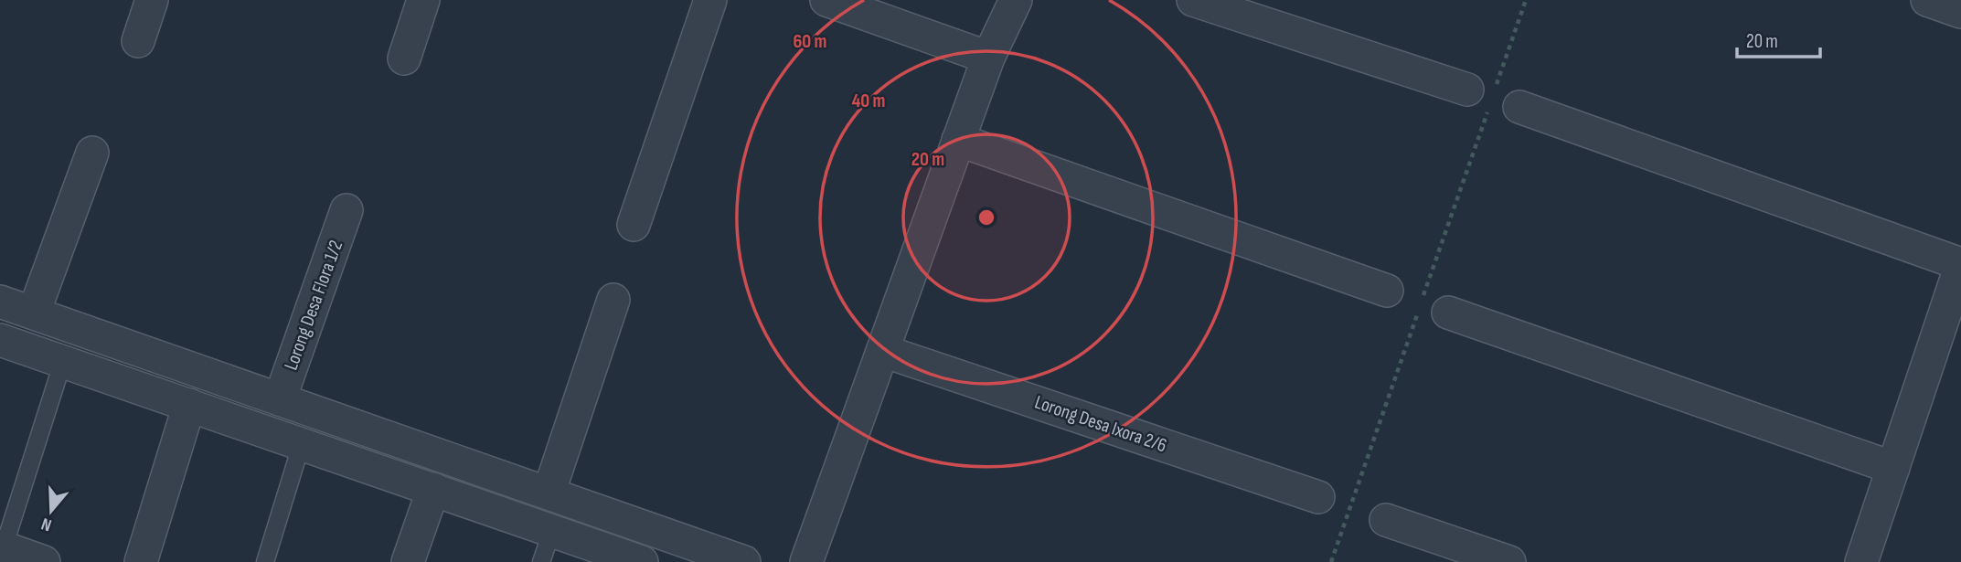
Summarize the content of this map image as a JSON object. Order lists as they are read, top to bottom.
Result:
{
  "streets": {
    "street": ["Lorong Desa Flora 1/2", "Lorong Desa Ixora 2/6"]
  },
  "scale_bar": "20 m",
  "north": "bottom",
  "rings": ["60 m", "40 m", "20 m"]
}
